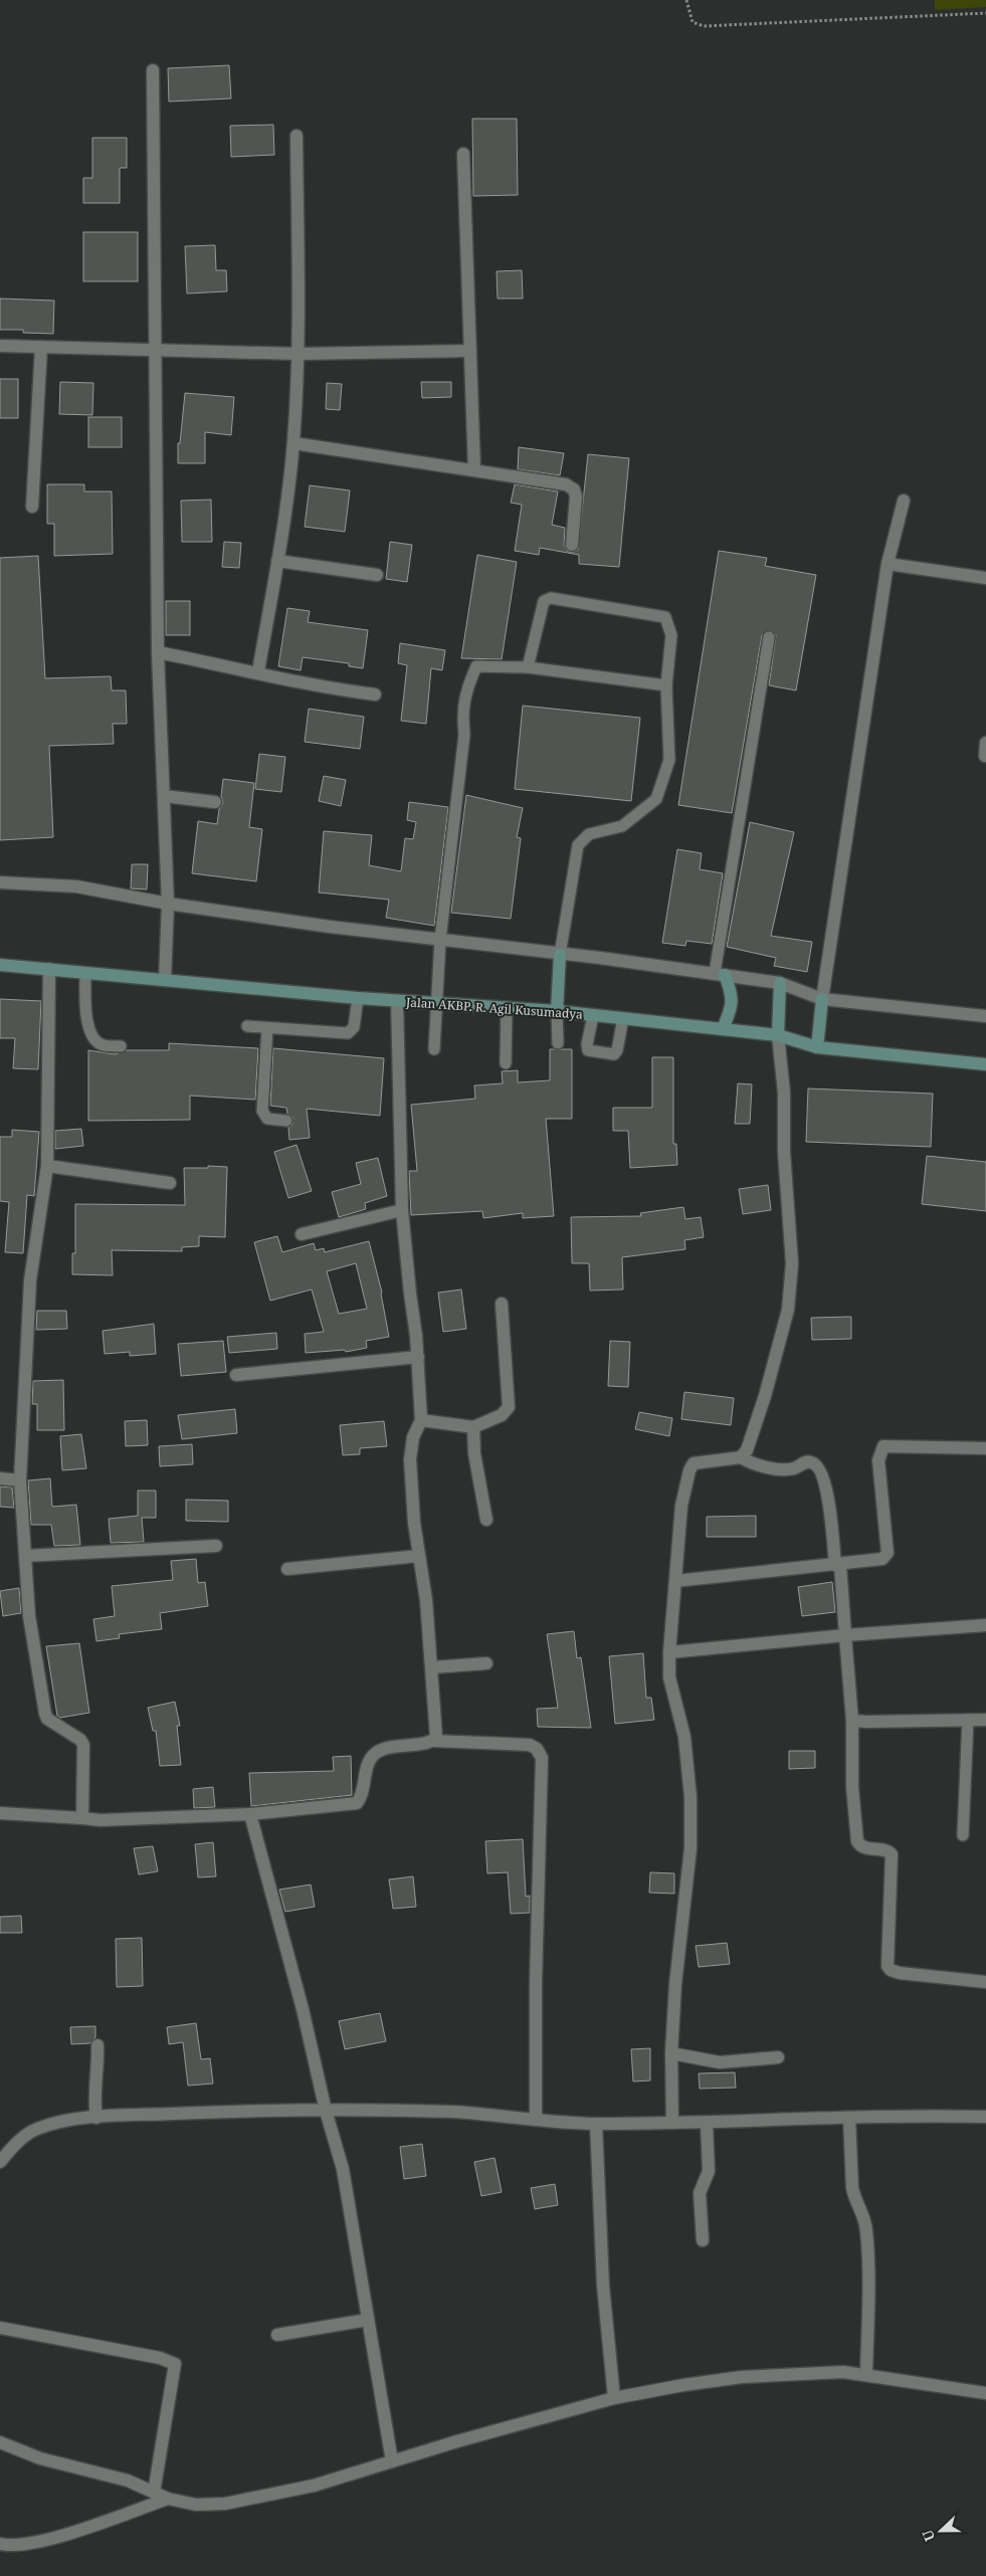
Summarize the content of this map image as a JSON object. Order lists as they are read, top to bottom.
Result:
{
  "streets": {
    "main road": ["Jalan AKBP. R. Agil Kusumadya"]
  },
  "north": "left"
}
